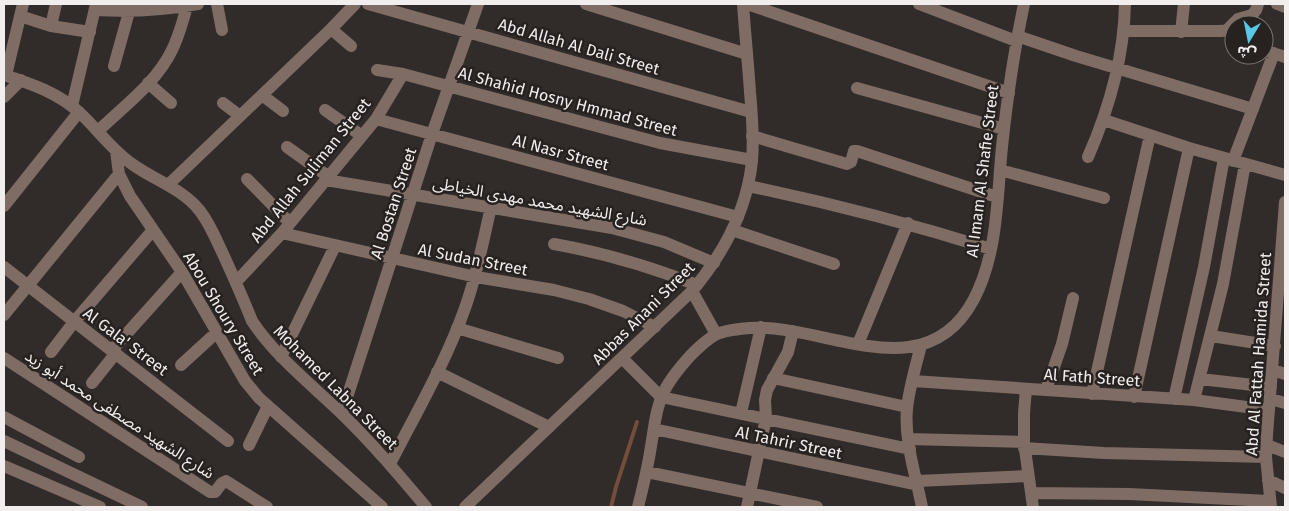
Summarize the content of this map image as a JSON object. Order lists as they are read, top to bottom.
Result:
{
  "streets": {
    "street": [
      "Abd Allah Al Dali Street",
      "Al Shahid Hosny Hmmad Street",
      "Al Nasr Street",
      "Abd Allah Suliman Street",
      "Al Imam Al Shafie Street",
      "شارع الشهيد محمد مهدى الخياطى",
      "Al Bostan Street",
      "Al Sudan Street",
      "Abou Shoury Street",
      "Abbas Anani Street",
      "Al Gala' Street",
      "Abd Al Fattah Hamida Street",
      "Al Fath Street",
      "Mohamed Labna Street",
      "شارع الشهيد مصطفى محمد أبو زيد",
      "Al Tahrir Street"
    ]
  },
  "crossings": [
    ["Abd Allah Al Dali Street", "Al Bostan Street"],
    ["Abd Allah Al Dali Street", "Abbas Anani Street"],
    ["Al Shahid Hosny Hmmad Street", "Abd Allah Suliman Street"],
    ["Al Shahid Hosny Hmmad Street", "Al Bostan Street"],
    ["Al Shahid Hosny Hmmad Street", "Abbas Anani Street"],
    ["Al Nasr Street", "Abd Allah Suliman Street"],
    ["Al Nasr Street", "Al Bostan Street"],
    ["Al Nasr Street", "Abbas Anani Street"],
    ["Abd Allah Suliman Street", "شارع الشهيد محمد مهدى الخياطى"],
    ["Abd Allah Suliman Street", "Al Sudan Street"],
    ["Abd Allah Suliman Street", "Mohamed Labna Street"],
    ["شارع الشهيد محمد مهدى الخياطى", "Al Bostan Street"],
    ["شارع الشهيد محمد مهدى الخياطى", "Abbas Anani Street"],
    ["Al Bostan Street", "Al Sudan Street"],
    ["Al Bostan Street", "Mohamed Labna Street"],
    ["Al Sudan Street", "Abbas Anani Street"],
    ["Abou Shoury Street", "Mohamed Labna Street"],
    ["Abd Al Fattah Hamida Street", "Al Fath Street"]
  ],
  "north": "bottom"
}
